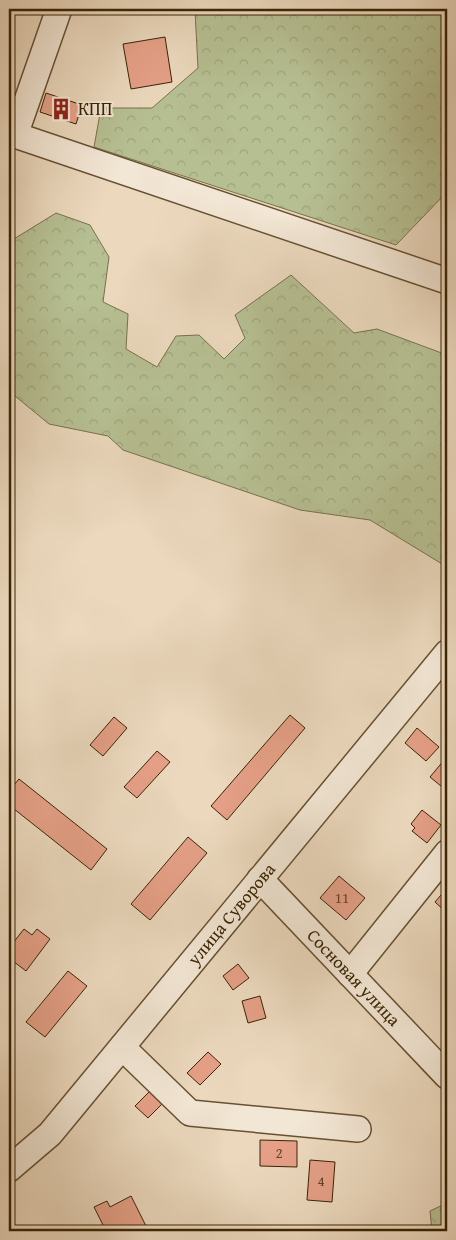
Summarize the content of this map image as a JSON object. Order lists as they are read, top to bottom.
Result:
{
  "streets": {
    "street": ["улица Суворова", "Сосновая улица"]
  },
  "crossings": [
    ["улица Суворова", "Сосновая улица"]
  ],
  "places": {
    "building": ["КПП"]
  },
  "house_numbers": ["11", "2", "4"]
}
